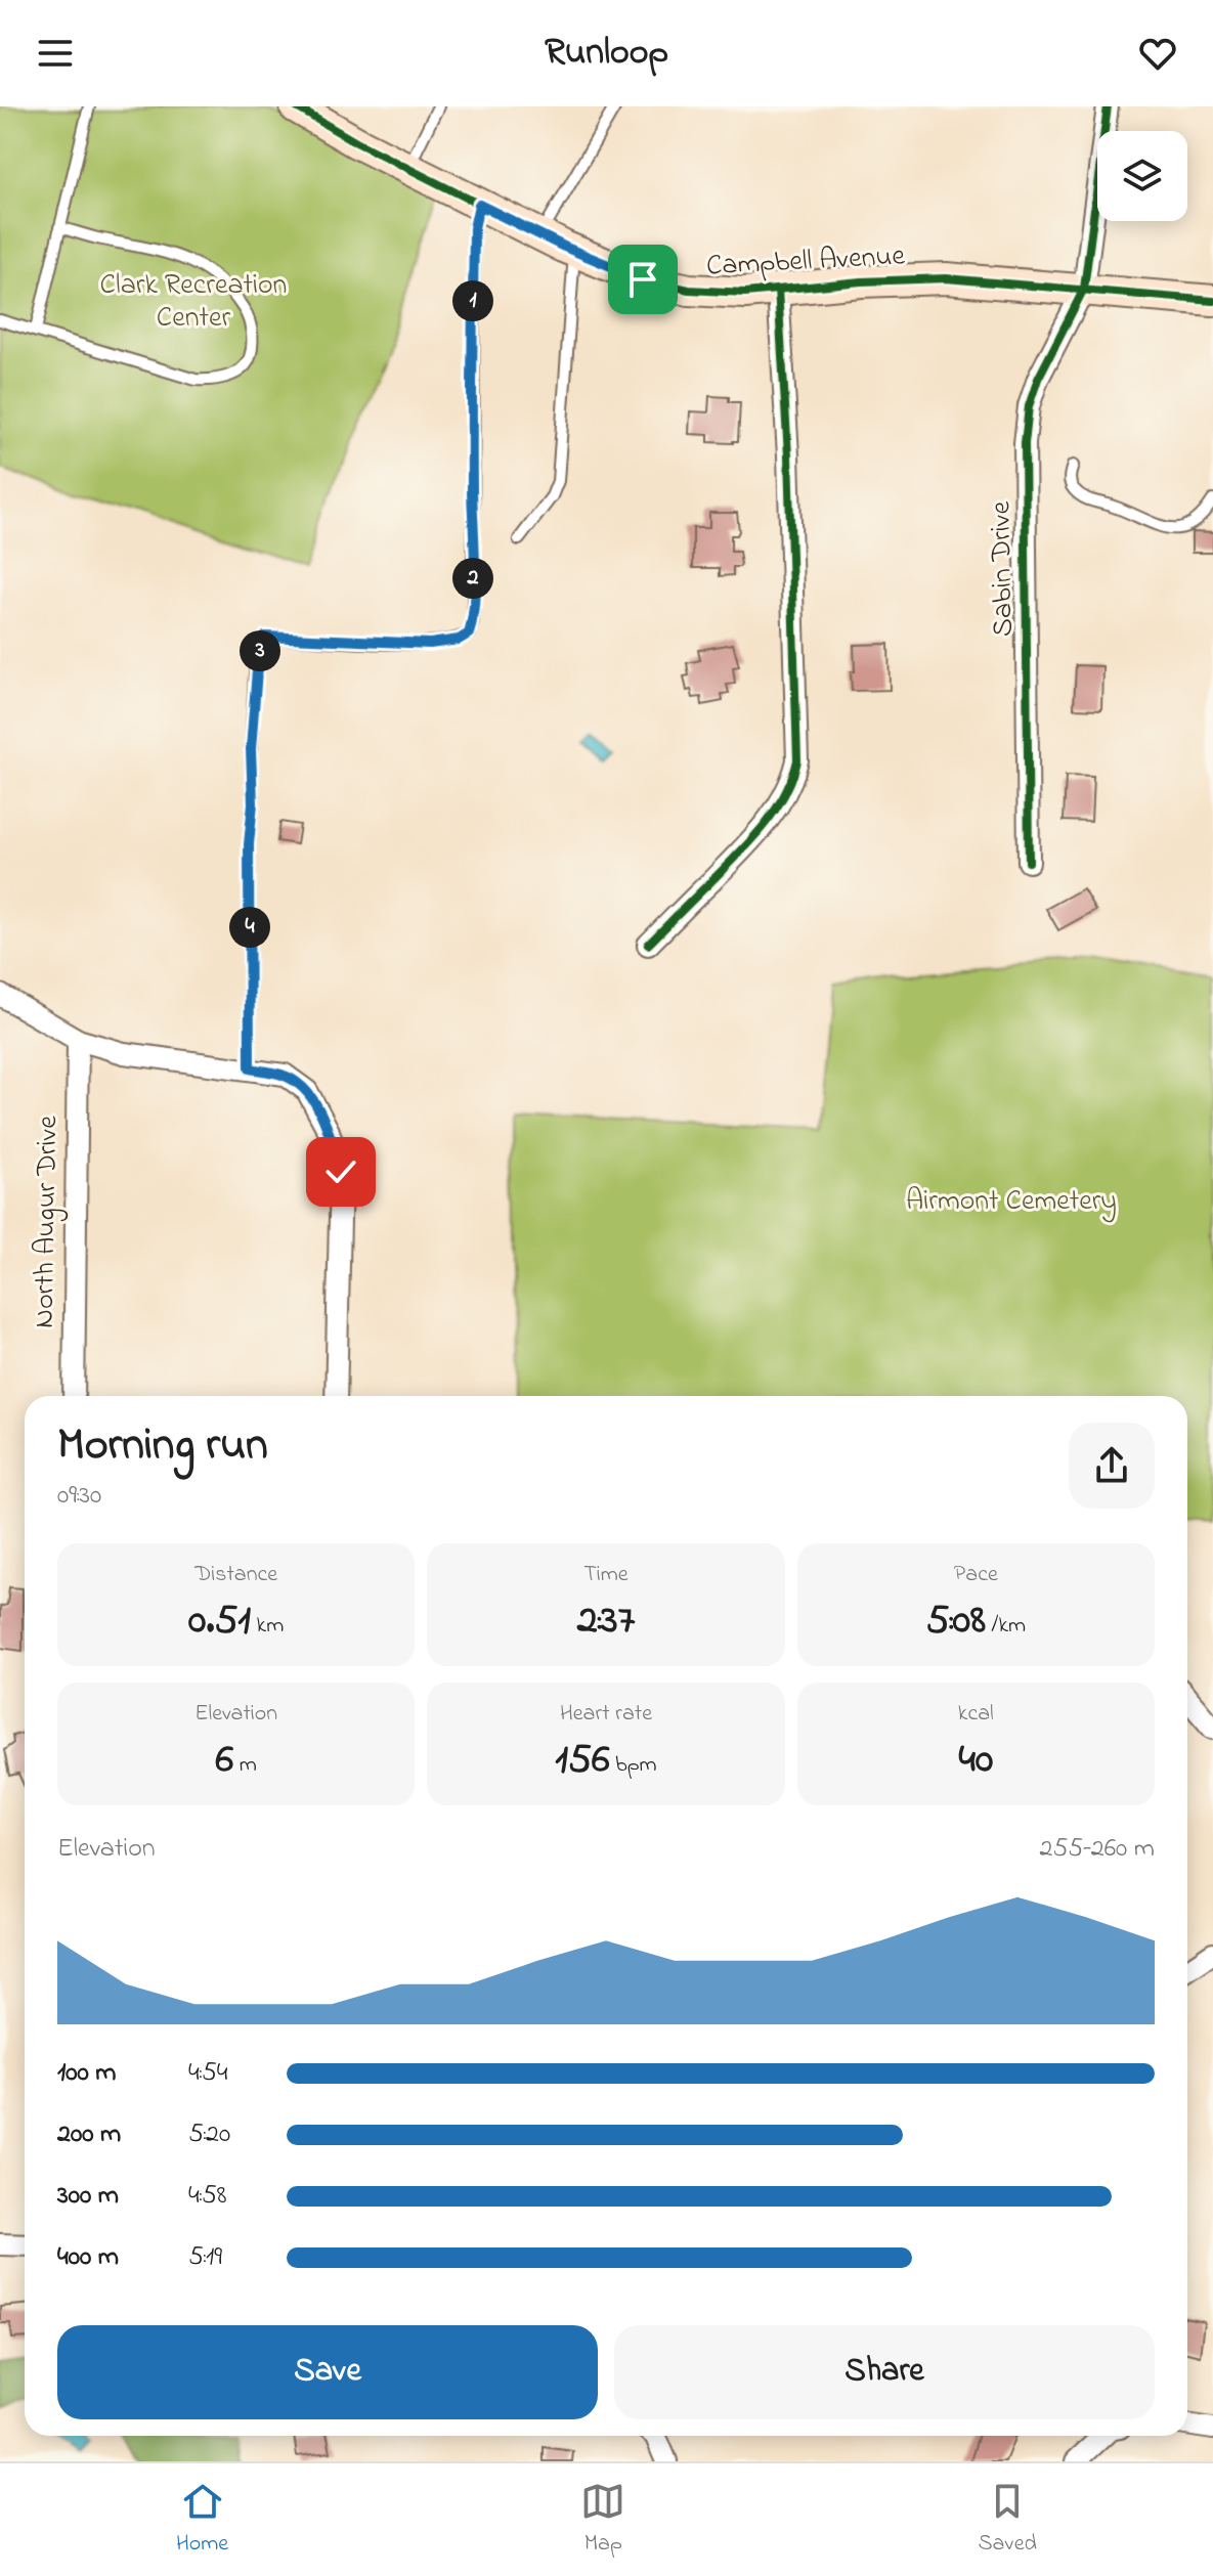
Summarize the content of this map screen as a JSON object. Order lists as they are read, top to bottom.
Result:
{
  "streets": {
    "street": ["Campbell Avenue", "Sabin Drive", "North Augur Drive"]
  },
  "crossings": [
    ["Campbell Avenue", "Sabin Drive"]
  ],
  "parks": ["Clark Recreation Center", "Airmont Cemetery"],
  "page": {
    "header": "Runloop",
    "pins": [
      "1",
      "2",
      "3",
      "4"
    ],
    "heading": ["Morning run", "09:30"],
    "stats": [
      ["Distance", "0.51 km"],
      ["Time", "2:37"],
      ["Pace", "5:08 /km"],
      ["Elevation", "6 m"],
      ["Heart rate", "156 bpm"],
      ["kcal", "40"]
    ],
    "chart": ["Elevation", "255–260 m"],
    "list": [
      {
        "name": "100 m",
        "note": "4:54"
      },
      {
        "name": "200 m",
        "note": "5:20"
      },
      {
        "name": "300 m",
        "note": "4:58"
      },
      {
        "name": "400 m",
        "note": "5:19"
      }
    ],
    "buttons": ["Save", "Share"],
    "tabs": ["Home", "Map", "Saved"]
  }
}
